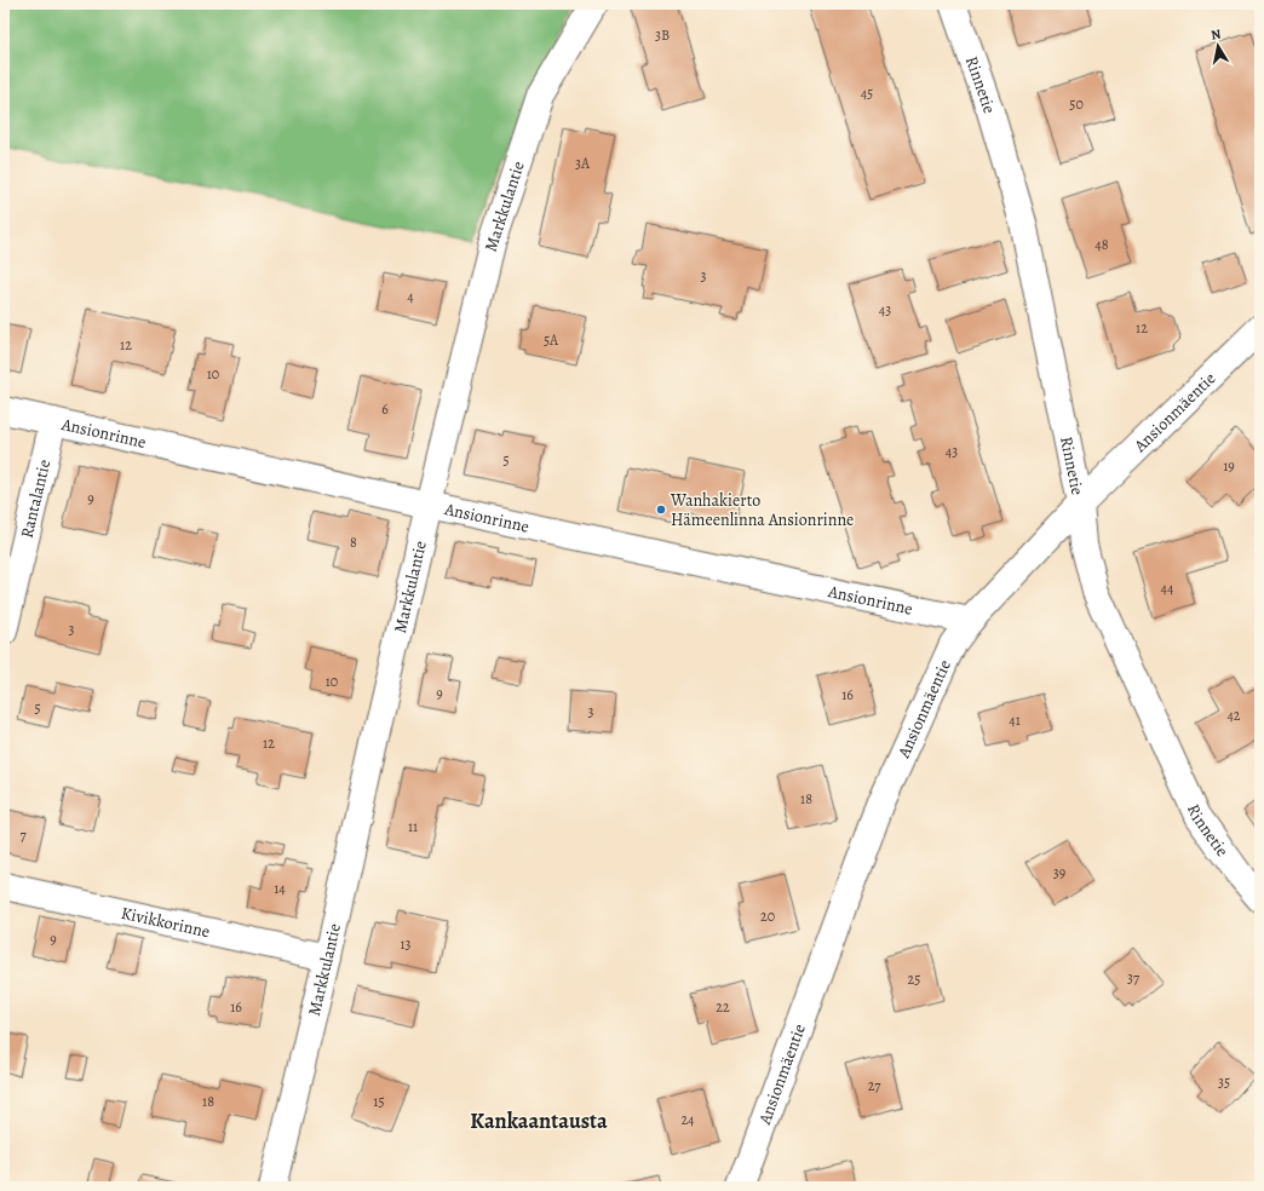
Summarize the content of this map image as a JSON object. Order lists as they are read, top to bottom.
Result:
{
  "streets": {
    "street": [
      "Rinnetie",
      "Markkulantie",
      "Ansionmäentie",
      "Ansionrinne",
      "Rantalantie",
      "Kivikkorinne"
    ]
  },
  "crossings": [
    ["Rinnetie", "Ansionmäentie"],
    ["Markkulantie", "Ansionrinne"],
    ["Markkulantie", "Kivikkorinne"],
    ["Ansionmäentie", "Ansionrinne"],
    ["Ansionrinne", "Rantalantie"]
  ],
  "districts": ["Kankaantausta"],
  "places": ["Wanhakierto Hämeenlinna Ansionrinne"],
  "house_numbers": [
    "3B",
    "45",
    "50",
    "3A",
    "48",
    "3",
    "4",
    "43",
    "12",
    "5A",
    "12",
    "10",
    "6",
    "43",
    "5",
    "19",
    "9",
    "8",
    "44",
    "3",
    "10",
    "9",
    "16",
    "5",
    "3",
    "42",
    "41",
    "12",
    "18",
    "11",
    "7",
    "39",
    "14",
    "20",
    "9",
    "13",
    "37",
    "25",
    "16",
    "22",
    "35",
    "27",
    "18",
    "15",
    "24"
  ],
  "north": "top"
}
